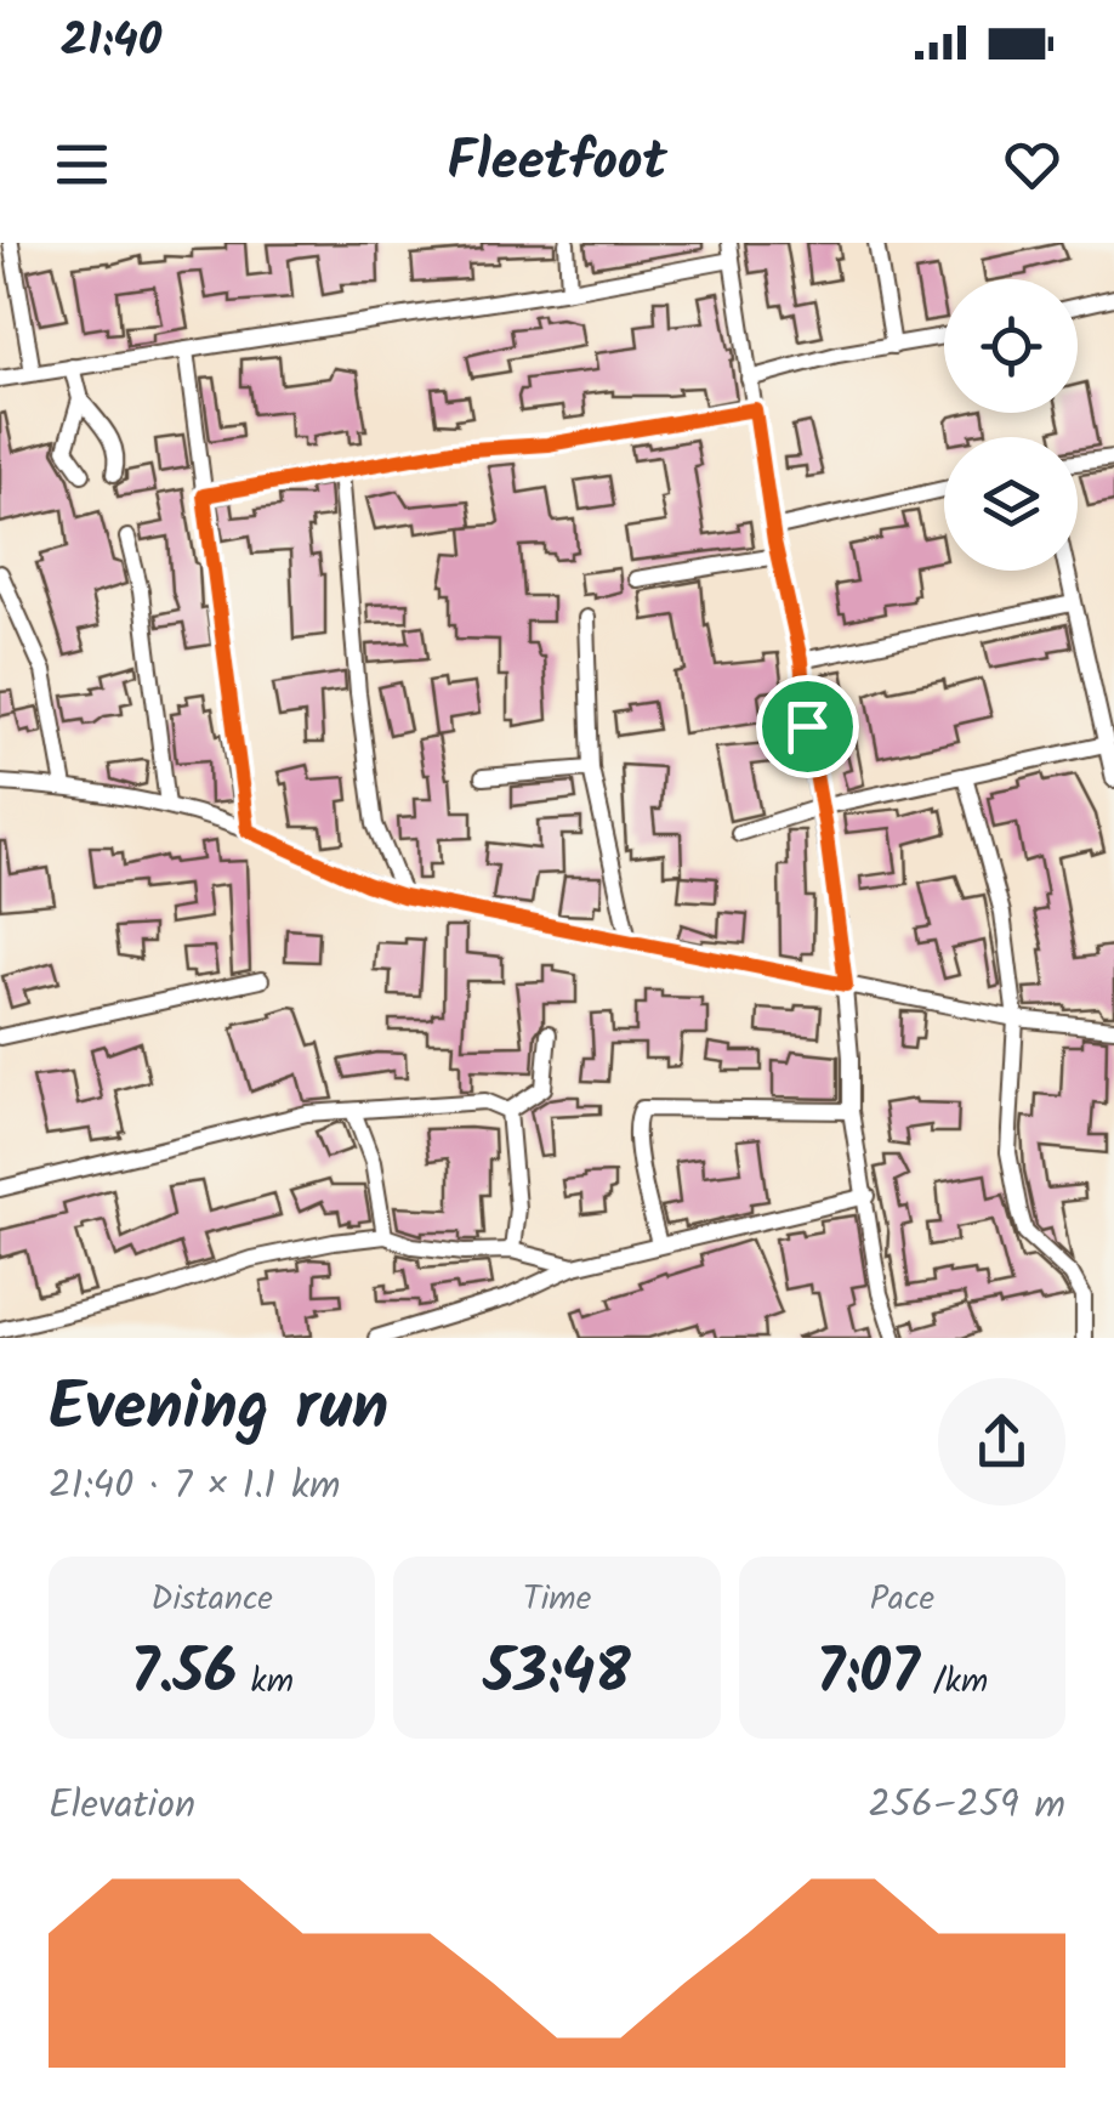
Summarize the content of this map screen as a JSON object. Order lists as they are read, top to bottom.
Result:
{
  "page": {
    "status": "21:40",
    "header": "Fleetfoot",
    "heading": ["Evening run", "21:40 · 7 × 1.1 km"],
    "stats": [
      ["Distance", "7.56 km"],
      ["Time", "53:48"],
      ["Pace", "7:07 /km"]
    ],
    "chart": ["Elevation", "256–259 m"]
  }
}
